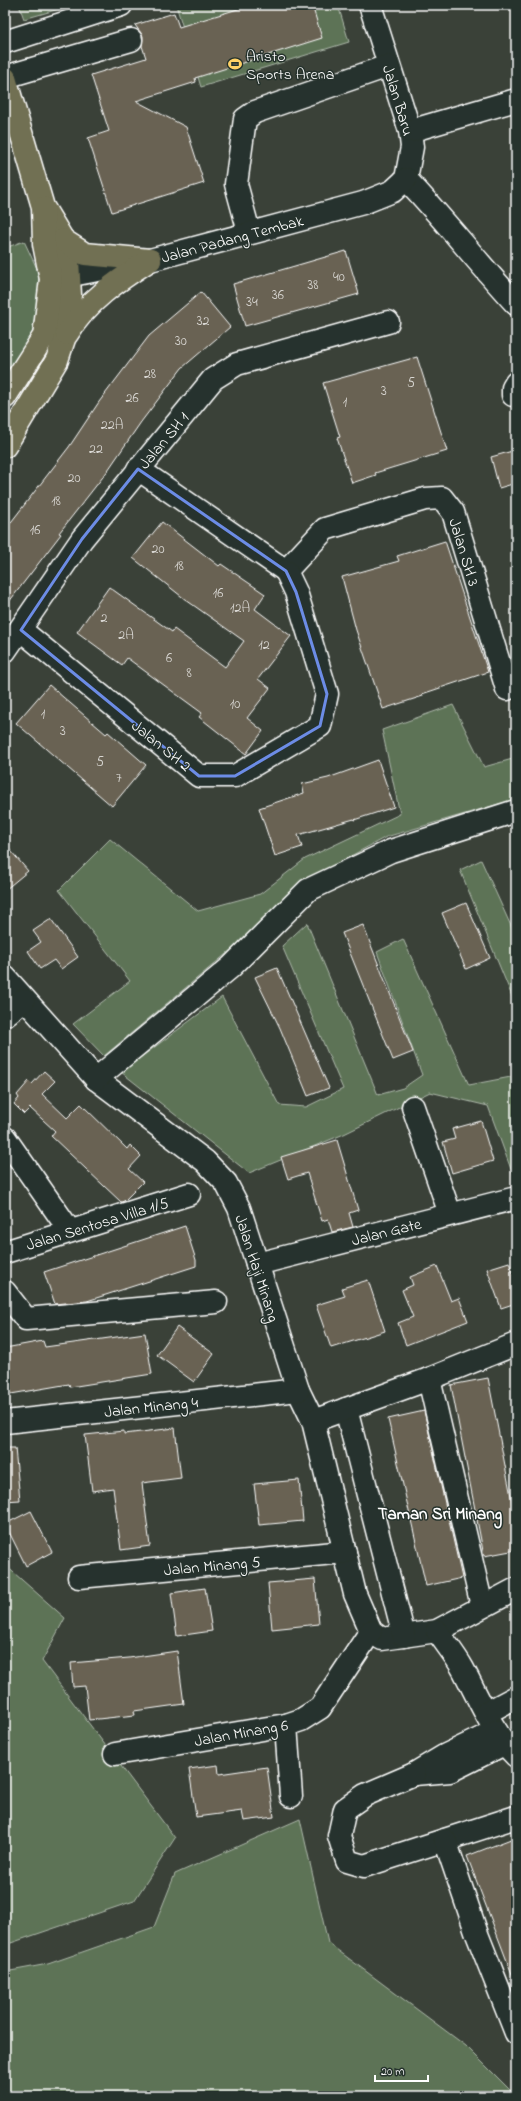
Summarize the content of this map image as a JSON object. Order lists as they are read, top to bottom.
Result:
{
  "streets": {
    "street": [
      "Jalan Baru",
      "Jalan Padang Tembak",
      "Jalan SH 1",
      "Jalan SH 3",
      "Jalan SH 2",
      "Jalan Sentosa Villa 1/5",
      "Jalan Gate",
      "Jalan Haji Minang",
      "Jalan Minang 4",
      "Jalan Minang 5",
      "Jalan Minang 6"
    ]
  },
  "crossings": [
    ["Jalan Baru", "Jalan Padang Tembak"],
    ["Jalan SH 1", "Jalan SH 2"],
    ["Jalan SH 3", "Jalan SH 2"],
    ["Jalan Gate", "Jalan Haji Minang"],
    ["Jalan Haji Minang", "Jalan Minang 4"],
    ["Jalan Haji Minang", "Jalan Minang 5"],
    ["Jalan Haji Minang", "Jalan Minang 6"]
  ],
  "districts": ["Taman Sri Minang"],
  "places": {
    "sports": ["Aristo Sports Arena"]
  },
  "house_numbers": [
    "40",
    "38",
    "36",
    "34",
    "32",
    "30",
    "28",
    "5",
    "3",
    "26",
    "1",
    "22A",
    "22",
    "20",
    "18",
    "16",
    "20",
    "18",
    "16",
    "12A",
    "2",
    "2A",
    "12",
    "6",
    "8",
    "10",
    "1",
    "3",
    "5",
    "7"
  ],
  "scale_bar": "20 m"
}
